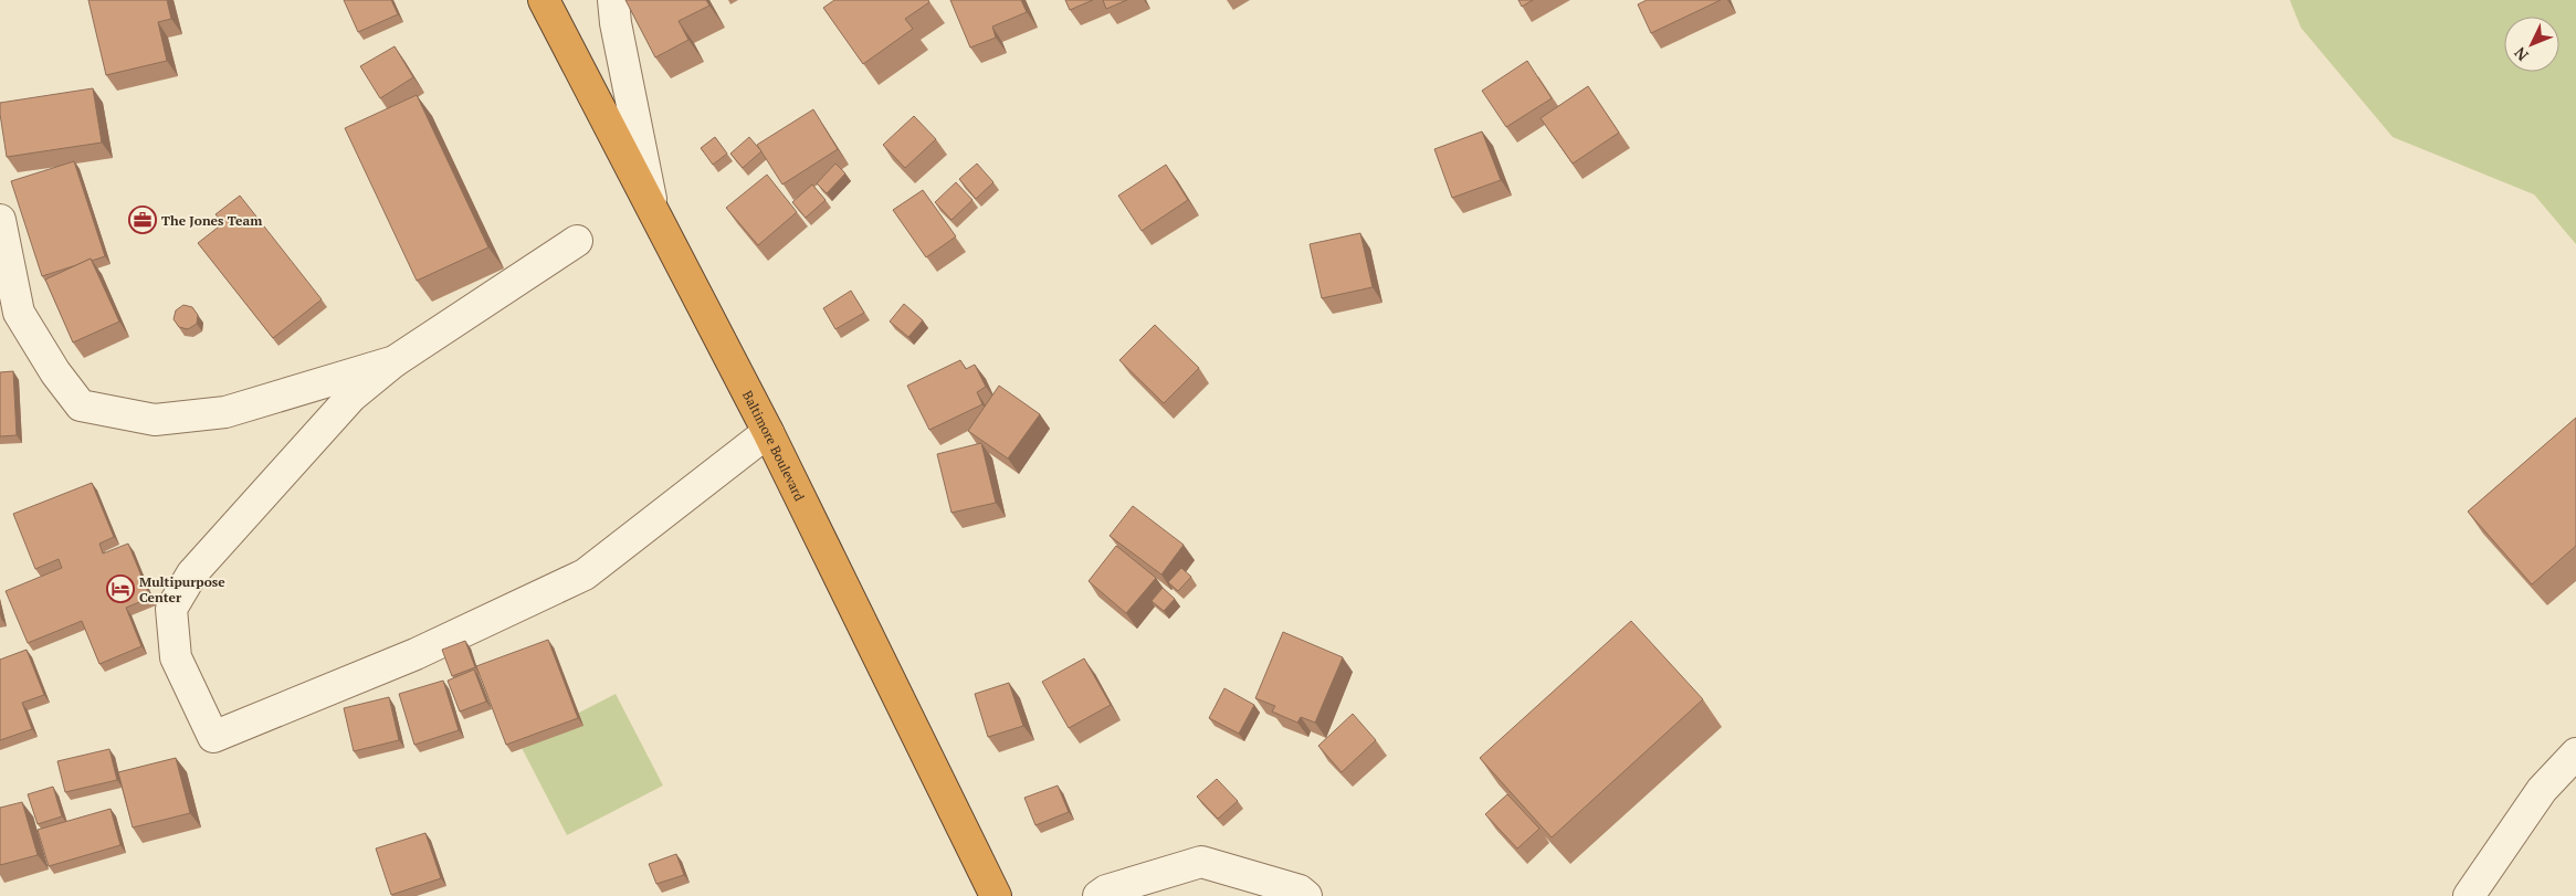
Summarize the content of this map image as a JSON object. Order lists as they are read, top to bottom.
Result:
{
  "streets": {
    "highway": ["Baltimore Boulevard"]
  },
  "places": {
    "office": ["The Jones Team"],
    "hotel": ["Multipurpose Center"]
  },
  "north": "bottom left"
}
